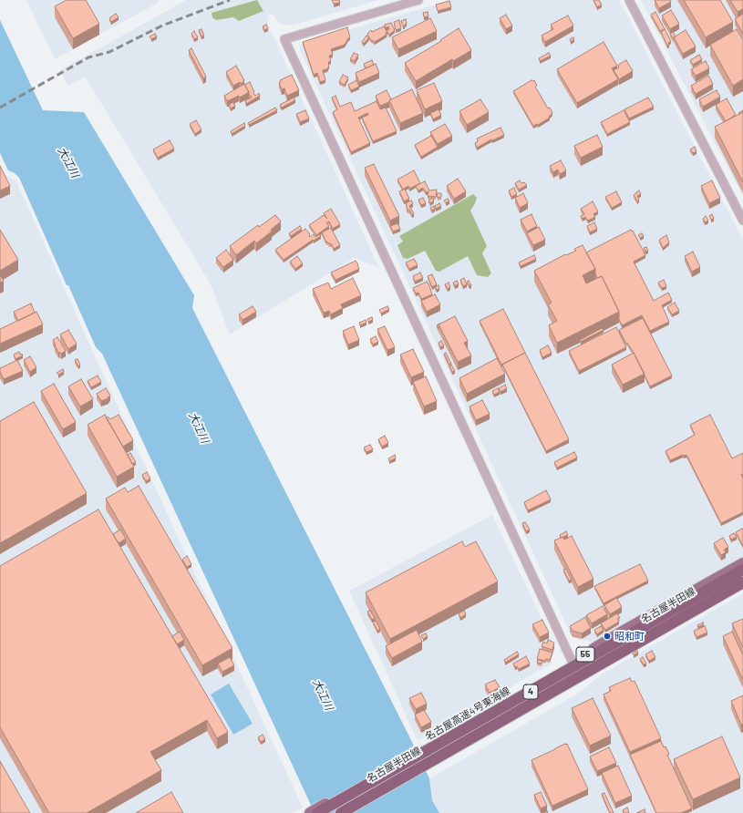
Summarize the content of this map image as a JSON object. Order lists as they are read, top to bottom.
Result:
{
  "streets": {
    "highway": ["4", "名古屋高速4号東海線"],
    "main road": ["名古屋半田線", "55"]
  },
  "water": ["大江川"],
  "places": ["昭和町"]
}
